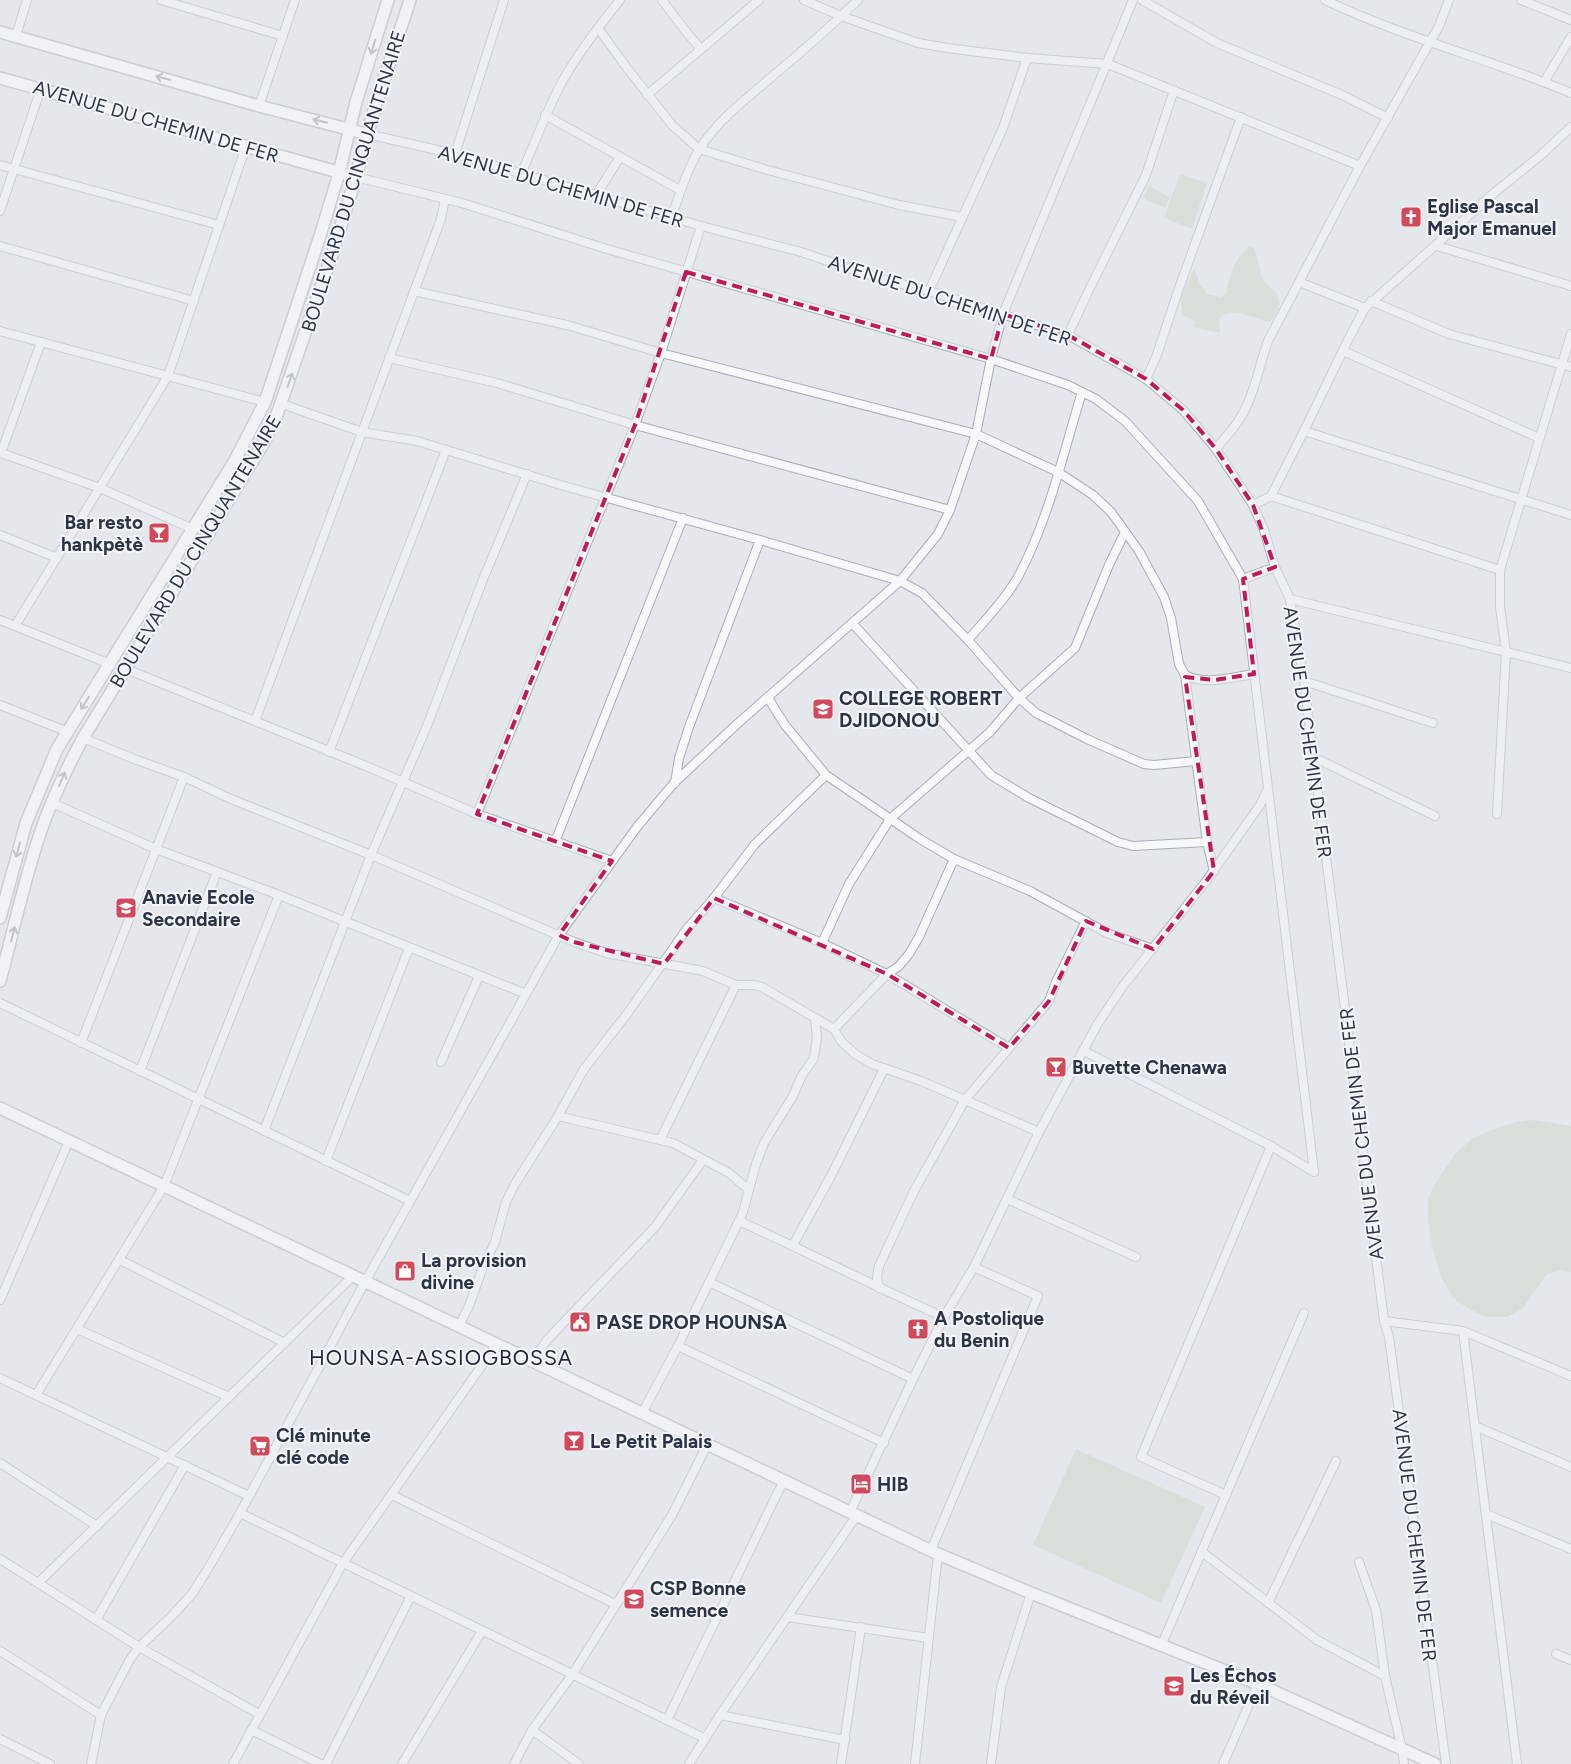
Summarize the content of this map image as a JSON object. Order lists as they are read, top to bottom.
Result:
{
  "streets": {
    "street": ["AVENUE DU CHEMIN DE FER", "BOULEVARD DU CINQUANTENAIRE"]
  },
  "crossings": [
    ["AVENUE DU CHEMIN DE FER", "BOULEVARD DU CINQUANTENAIRE"]
  ],
  "districts": ["HOUNSA-ASSIOGBOSSA"],
  "places": {
    "church": ["Eglise Pascal Major Emanuel", "A Postolique du Benin"],
    "bar": ["Bar resto hankpètè", "Buvette Chenawa", "Le Petit Palais"],
    "school or university": [
      "COLLEGE ROBERT DJIDONOU",
      "Anavie Ecole Secondaire",
      "CSP Bonne semence",
      "Les Échos du Réveil"
    ],
    "shop": ["La provision divine"],
    "public building": ["PASE DROP HOUNSA"],
    "supermarket": ["Clé minute clé code"],
    "hotel": ["HIB"]
  }
}
